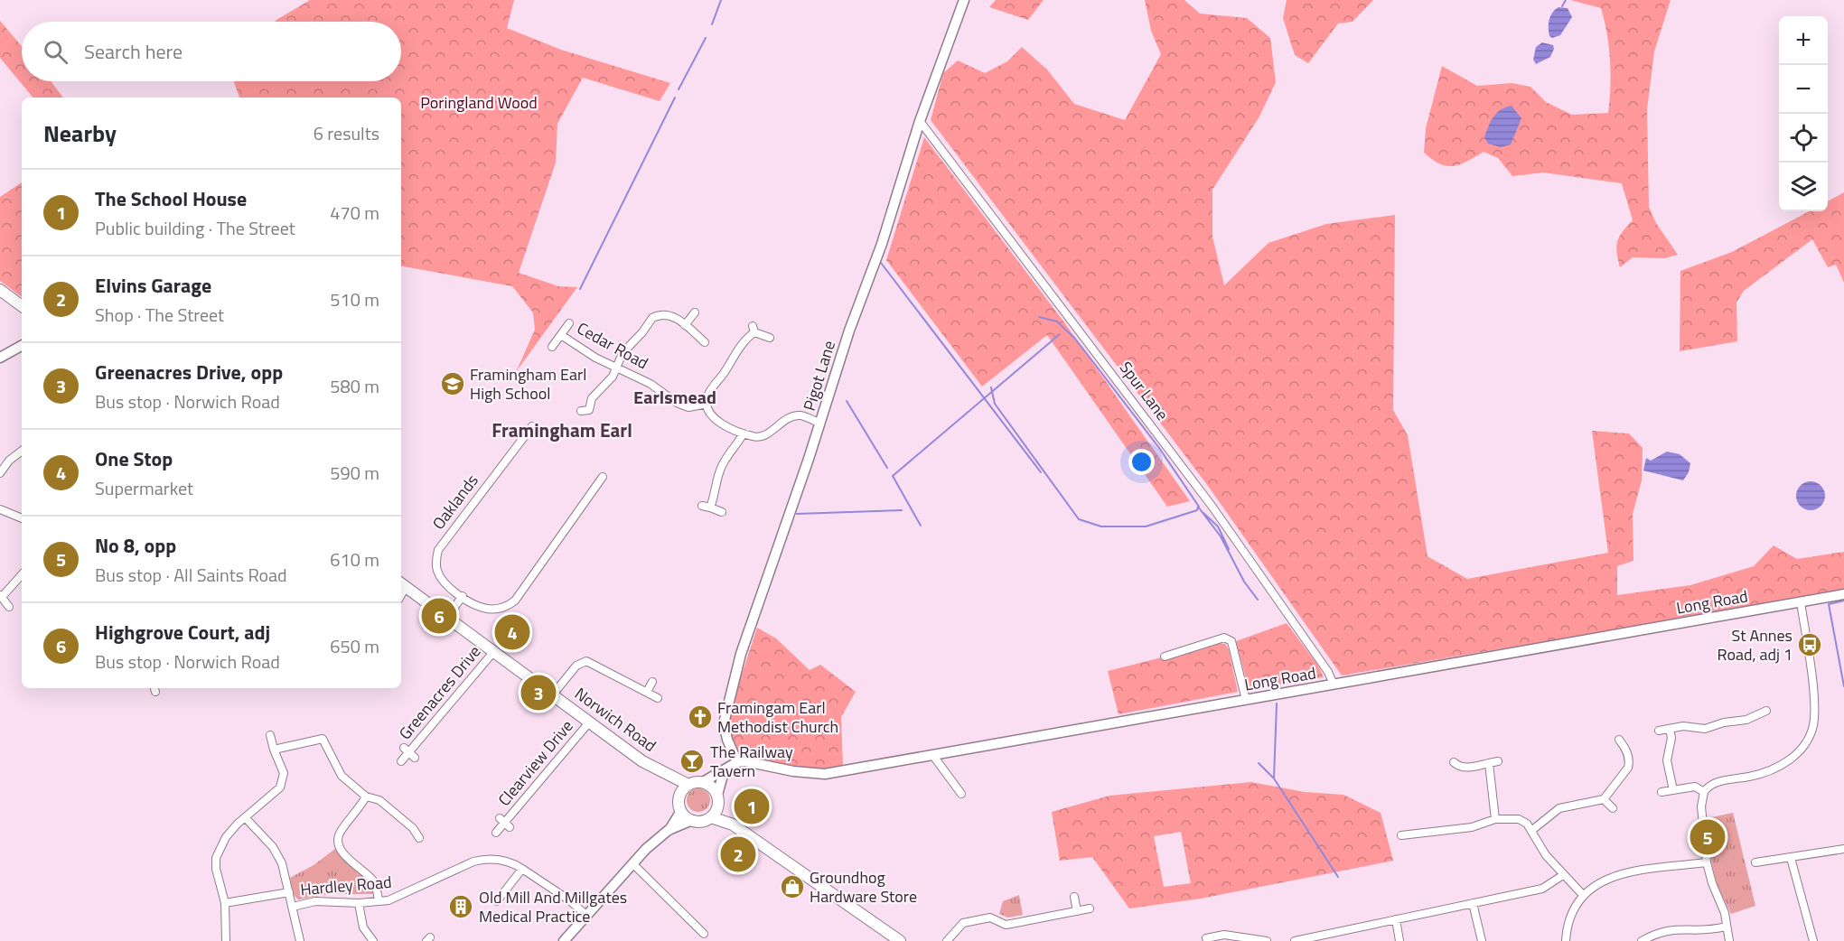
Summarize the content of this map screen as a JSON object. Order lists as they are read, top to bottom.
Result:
{
  "streets": {
    "main road": ["Norwich Road"],
    "street": [
      "Cedar Road",
      "Pigot Lane",
      "Spur Lane",
      "Oaklands",
      "Long Road",
      "Greenacres Drive",
      "Clearview Drive",
      "Hardley Road"
    ]
  },
  "crossings": [
    ["Pigot Lane", "Spur Lane"],
    ["Pigot Lane", "Long Road"],
    ["Spur Lane", "Long Road"],
    ["Greenacres Drive", "Norwich Road"],
    ["Norwich Road", "Clearview Drive"]
  ],
  "districts": ["Earlsmead", "Framingham Earl"],
  "parks": ["Poringland Wood"],
  "places": {
    "school or university": ["Framingham Earl High School"],
    "bus stop": ["St Annes Road, adj 1"],
    "church": ["Framingam Earl Methodist Church"],
    "bar": ["The Railway Tavern"],
    "shop": ["Groundhog Hardware Store"],
    "building": ["Old Mill And Millgates Medical Practice"]
  },
  "page": {
    "map_buttons": ["+", "−"],
    "search": "Search here",
    "heading": ["Nearby", "6 results"],
    "list": [
      {
        "mark": "1",
        "name": "The School House",
        "note": "Public building · The Street",
        "value": "470 m"
      },
      {
        "mark": "2",
        "name": "Elvins Garage",
        "note": "Shop · The Street",
        "value": "510 m"
      },
      {
        "mark": "3",
        "name": "Greenacres Drive, opp",
        "note": "Bus stop · Norwich Road",
        "value": "580 m"
      },
      {
        "mark": "4",
        "name": "One Stop",
        "note": "Supermarket",
        "value": "590 m"
      },
      {
        "mark": "5",
        "name": "No 8, opp",
        "note": "Bus stop · All Saints Road",
        "value": "610 m"
      },
      {
        "mark": "6",
        "name": "Highgrove Court, adj",
        "note": "Bus stop · Norwich Road",
        "value": "650 m"
      }
    ],
    "pins": [
      "6",
      "4",
      "3",
      "1",
      "5",
      "2"
    ]
  }
}
